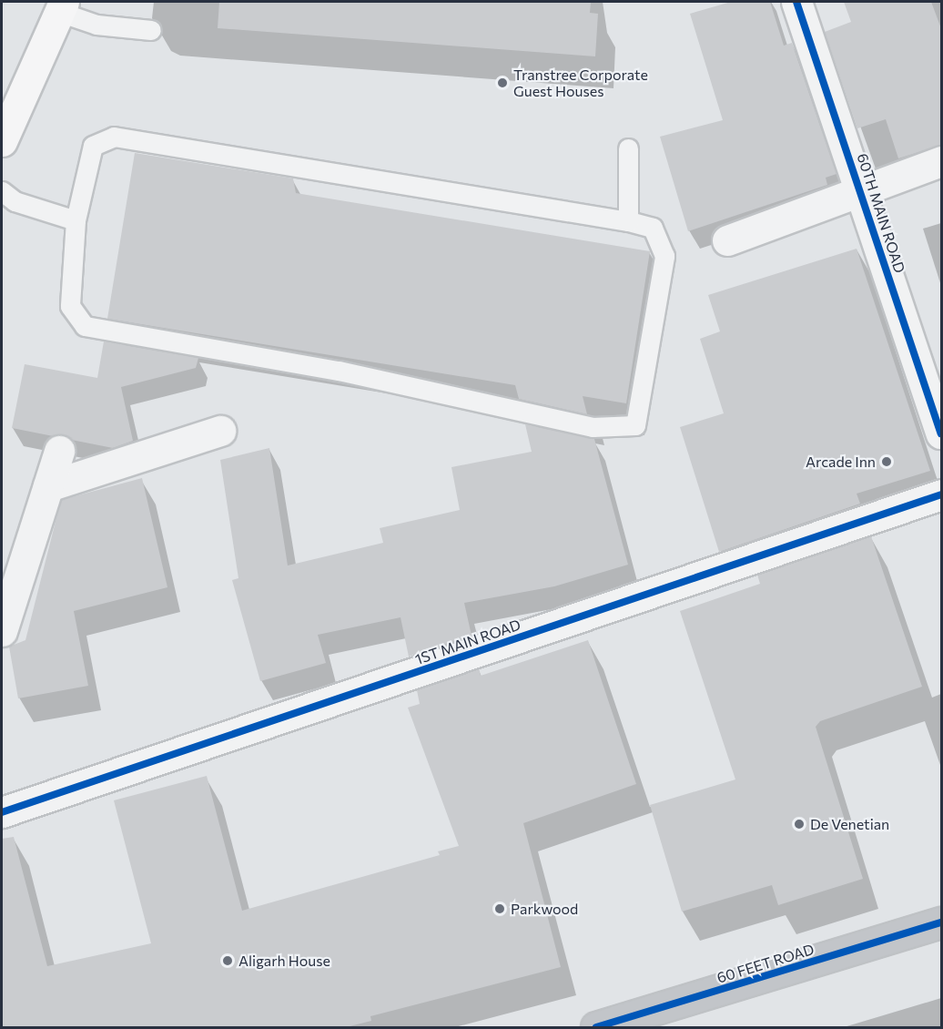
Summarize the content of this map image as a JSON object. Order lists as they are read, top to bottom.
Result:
{
  "streets": {
    "street": ["60TH MAIN ROAD", "1ST MAIN ROAD", "60 FEET ROAD"]
  },
  "places": [
    "Transtree Corporate Guest Houses",
    "Arcade Inn",
    "De Venetian",
    "Parkwood",
    "Aligarh House"
  ]
}
